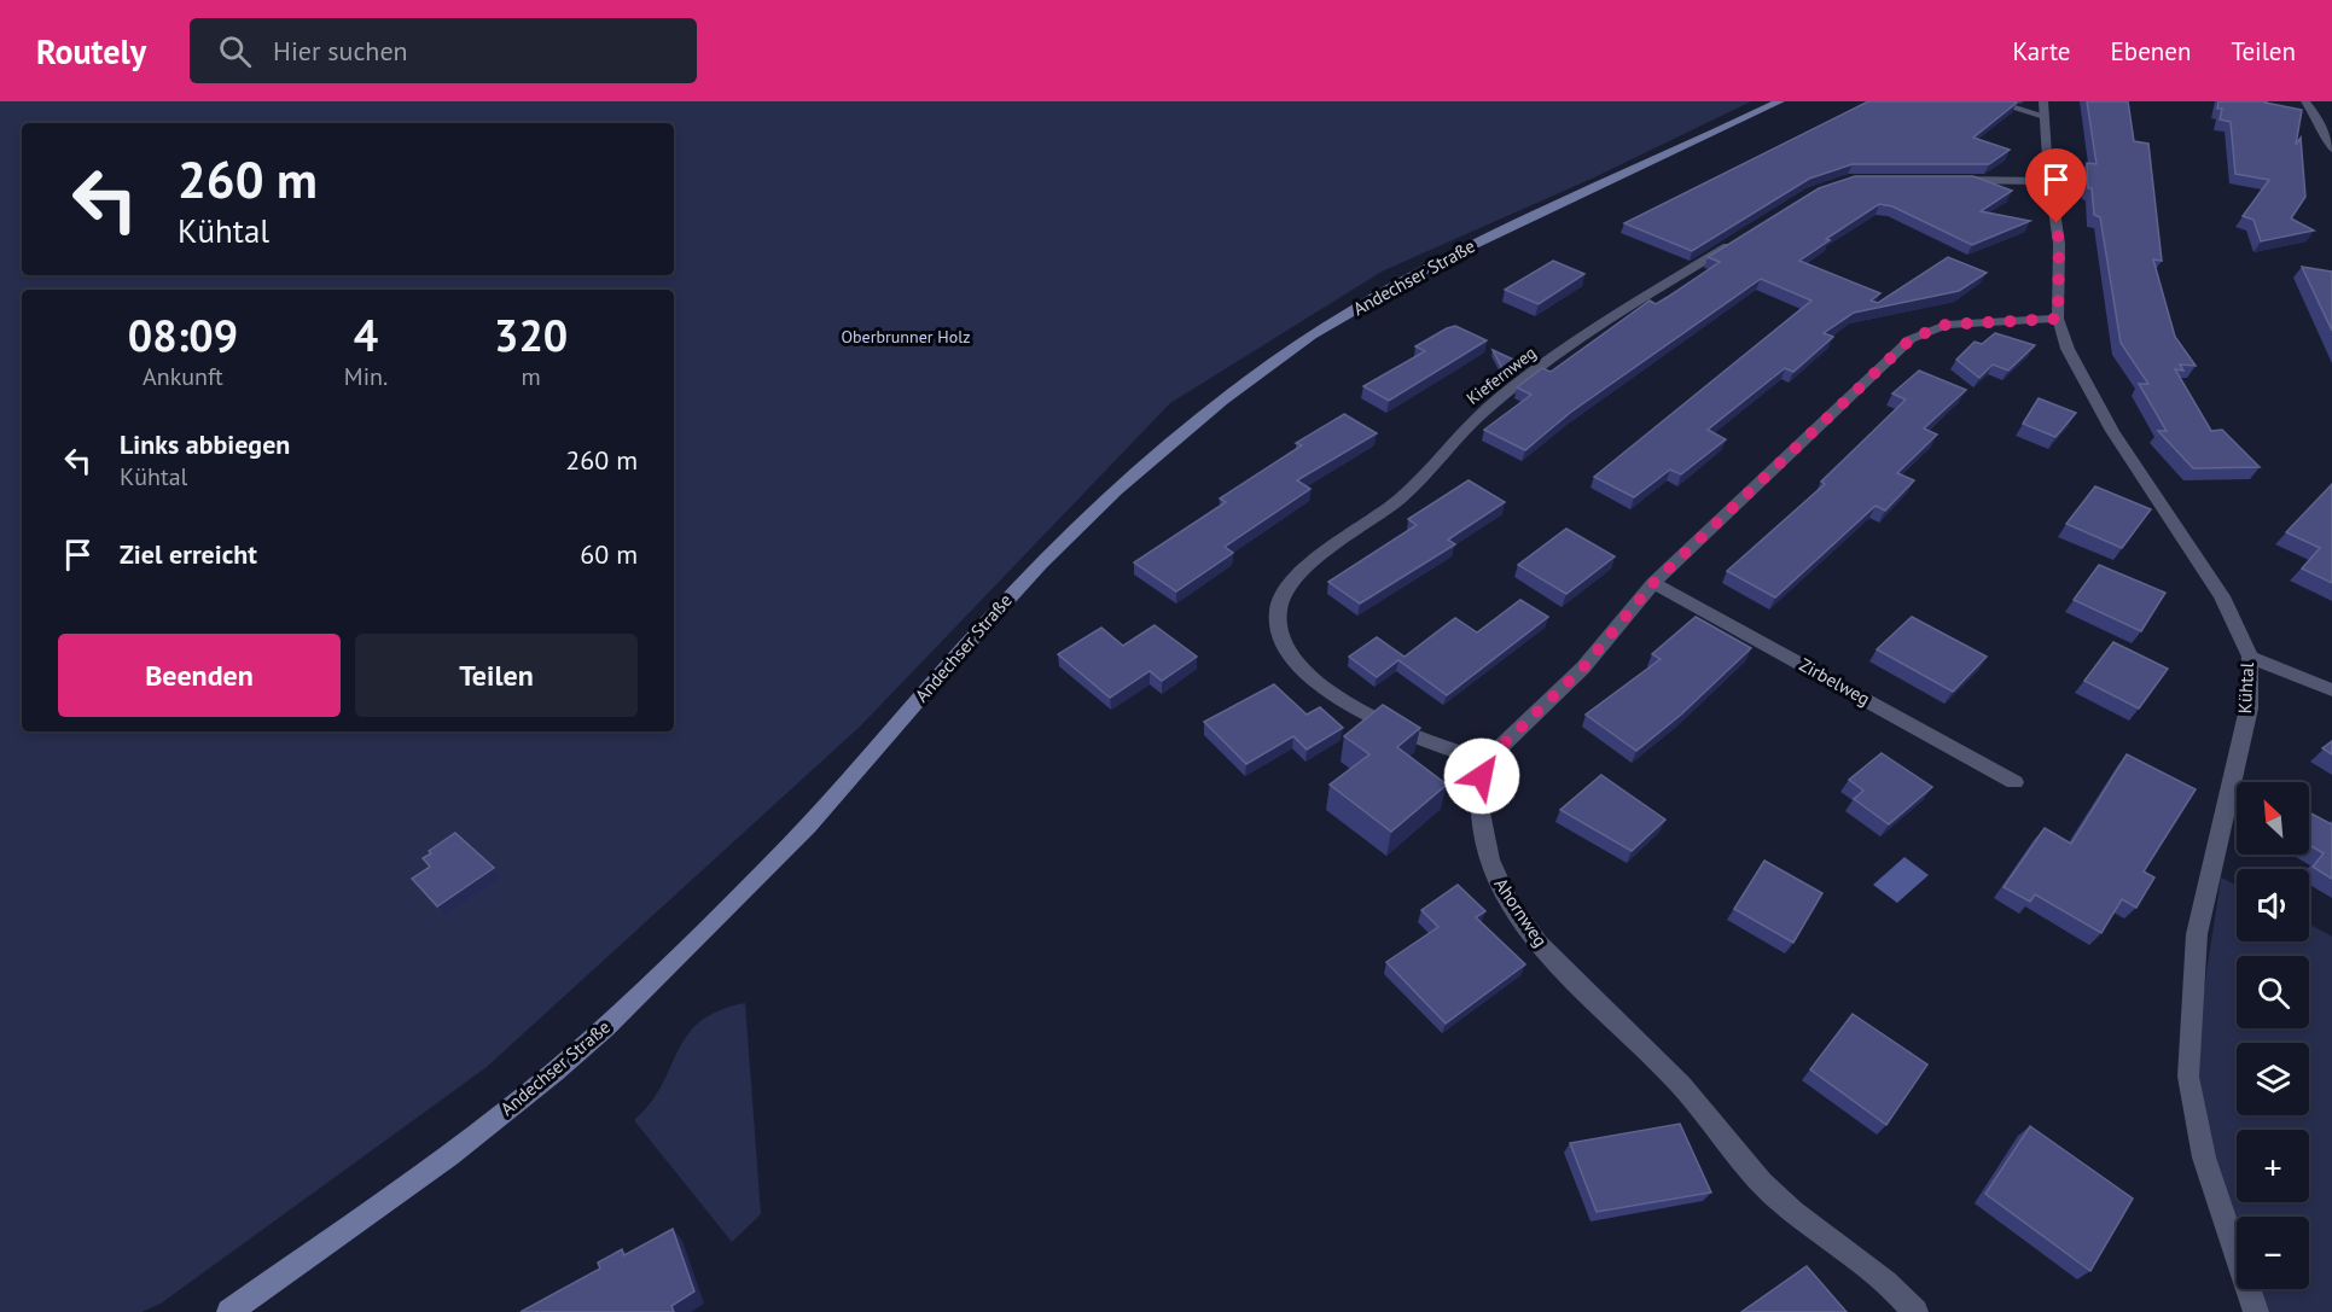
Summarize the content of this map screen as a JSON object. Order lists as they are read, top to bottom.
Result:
{
  "streets": {
    "street": [
      "Andechser Straße",
      "Kiefernweg",
      "Zirbelweg",
      "Kühtal",
      "Ahornweg"
    ]
  },
  "crossings": [
    ["Kiefernweg", "Ahornweg"]
  ],
  "parks": ["Oberbrunner Holz"],
  "north": "top left",
  "page": {
    "header": "Routely",
    "search": "Hier suchen",
    "nav": ["Karte", "Ebenen", "Teilen"],
    "turn": ["260 m", "Kühtal"],
    "eta": [
      "08:09",
      "Ankunft",
      "4",
      "Min.",
      "320",
      "m"
    ],
    "list": [
      {
        "name": "Links abbiegen",
        "note": "Kühtal",
        "value": "260 m"
      },
      {
        "name": "Ziel erreicht",
        "value": "60 m"
      }
    ],
    "buttons": ["Beenden", "Teilen"],
    "map_buttons": ["+", "−"]
  }
}
